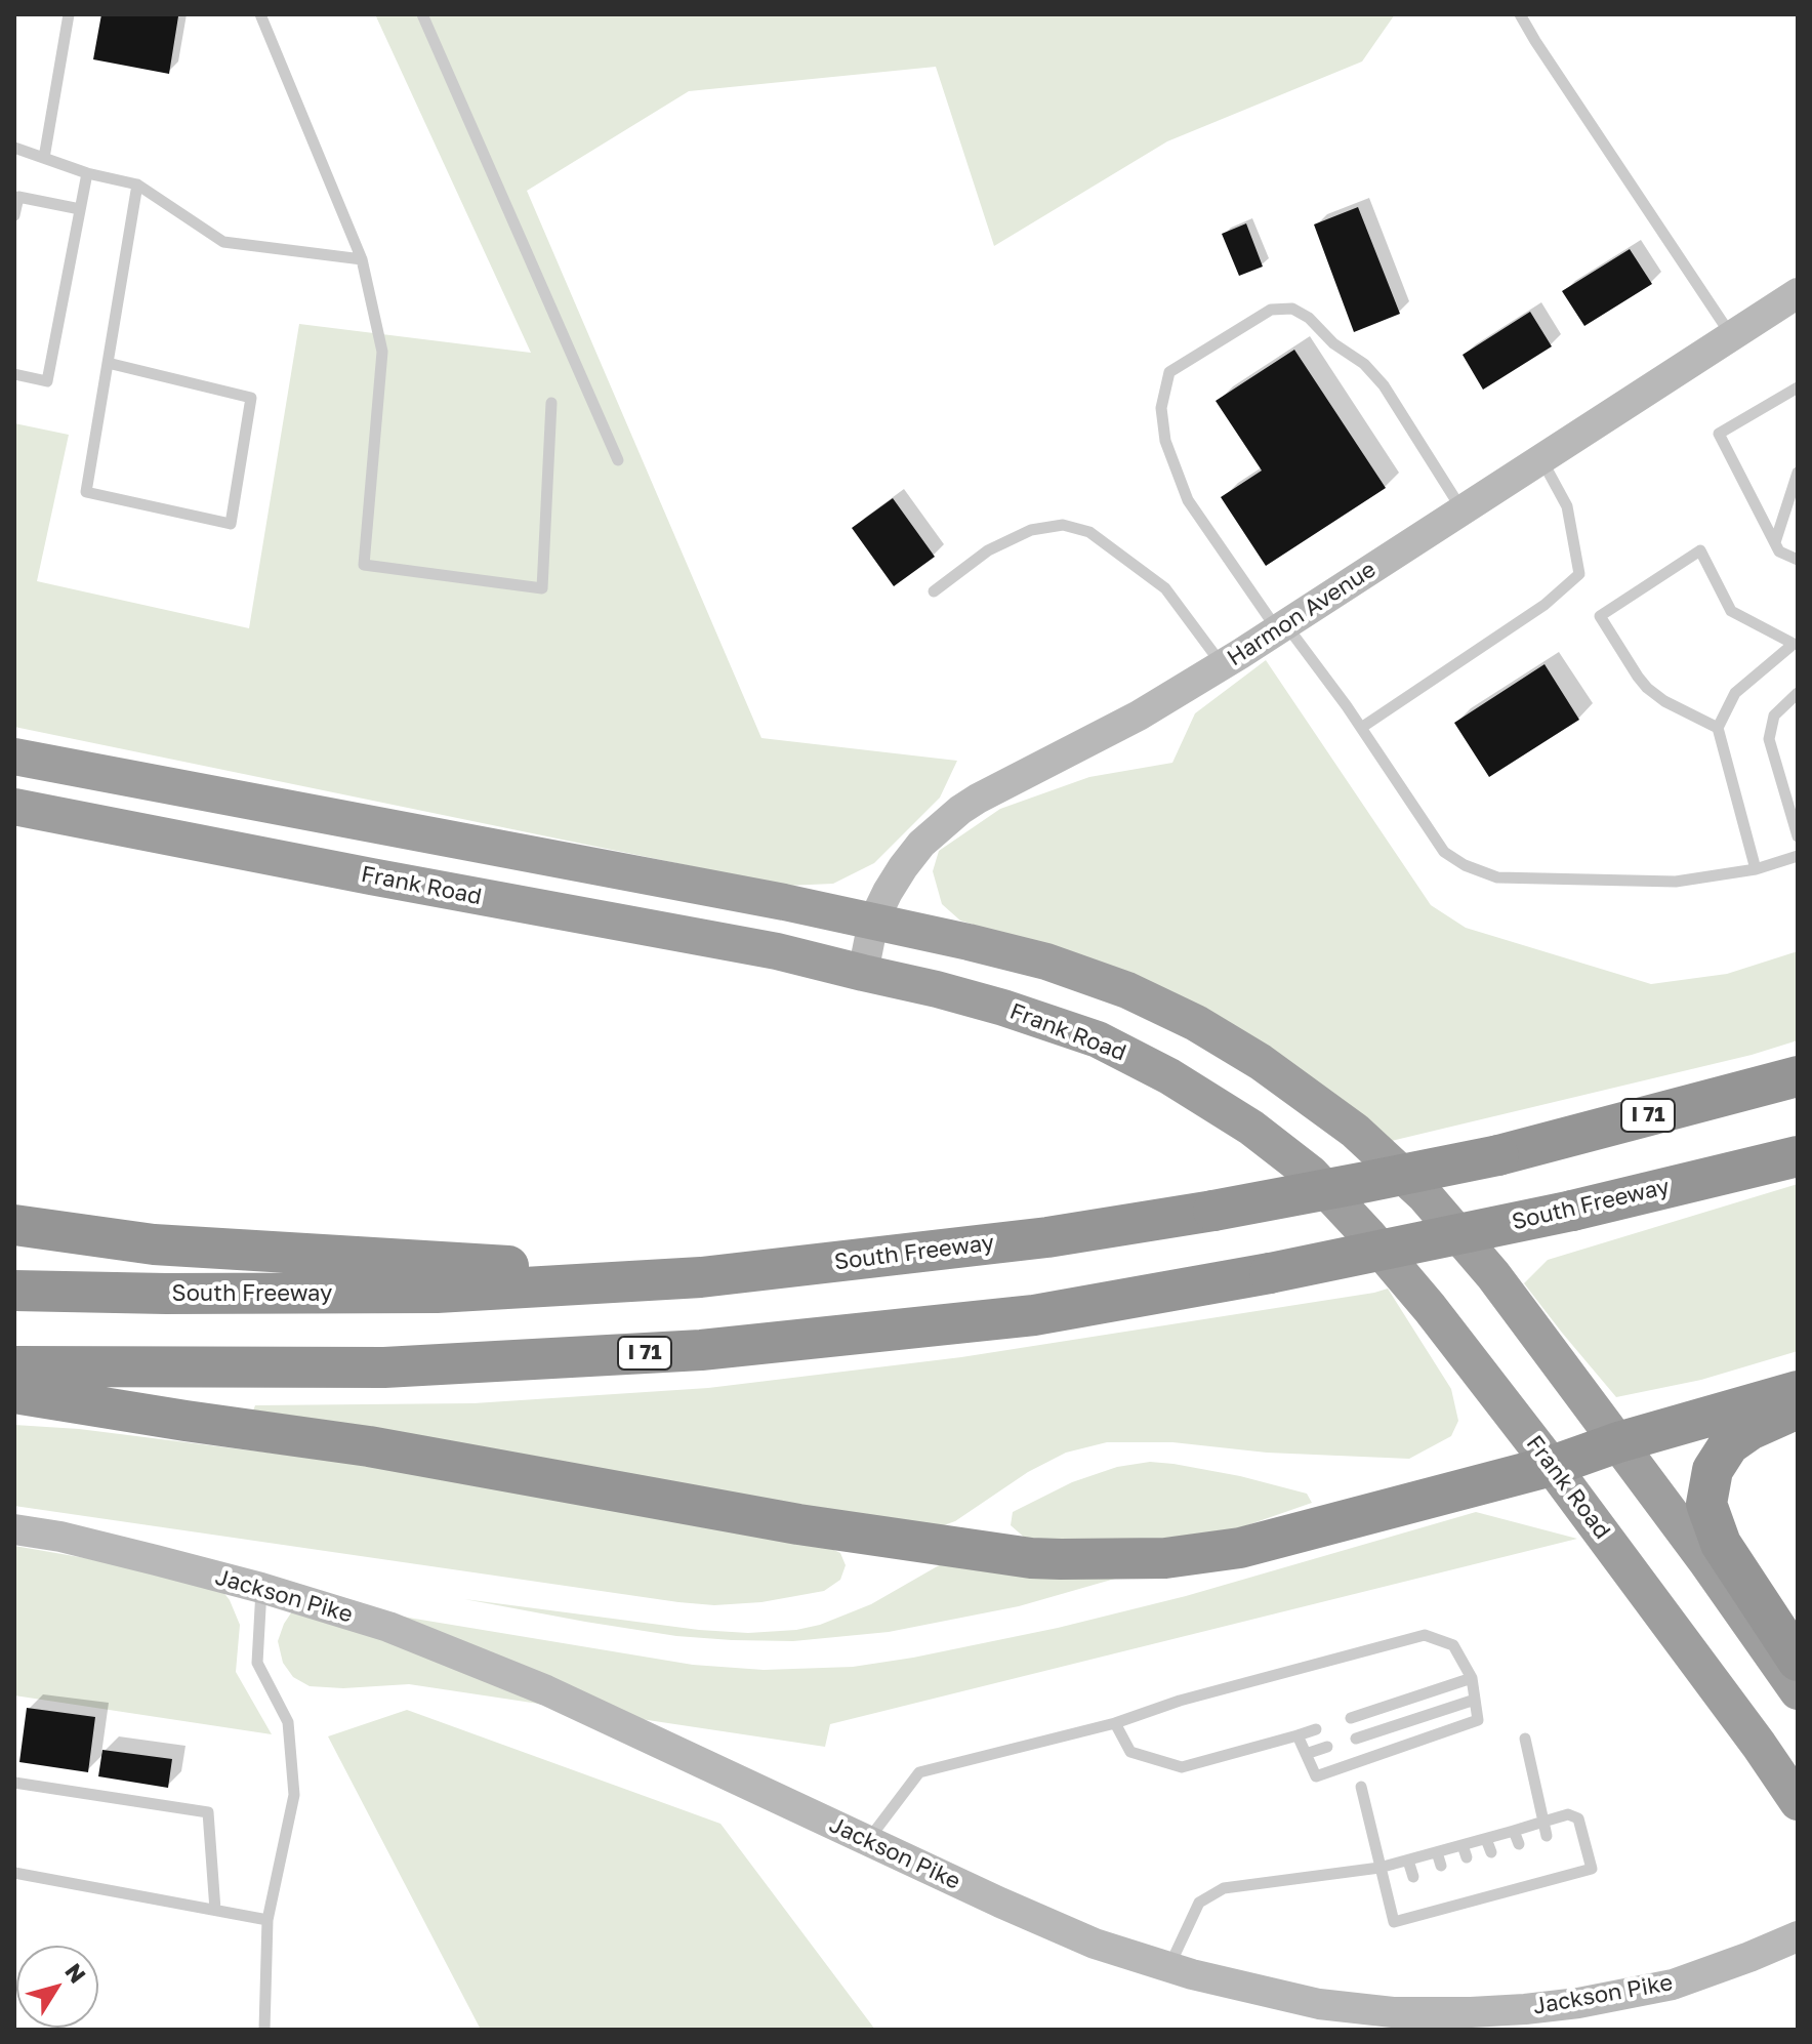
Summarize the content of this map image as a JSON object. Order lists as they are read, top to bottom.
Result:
{
  "streets": {
    "highway": ["Frank Road", "I 71", "South Freeway"],
    "main road": ["Harmon Avenue", "Jackson Pike"]
  },
  "crossings": [
    ["Harmon Avenue", "Frank Road"]
  ],
  "north": "top right"
}
